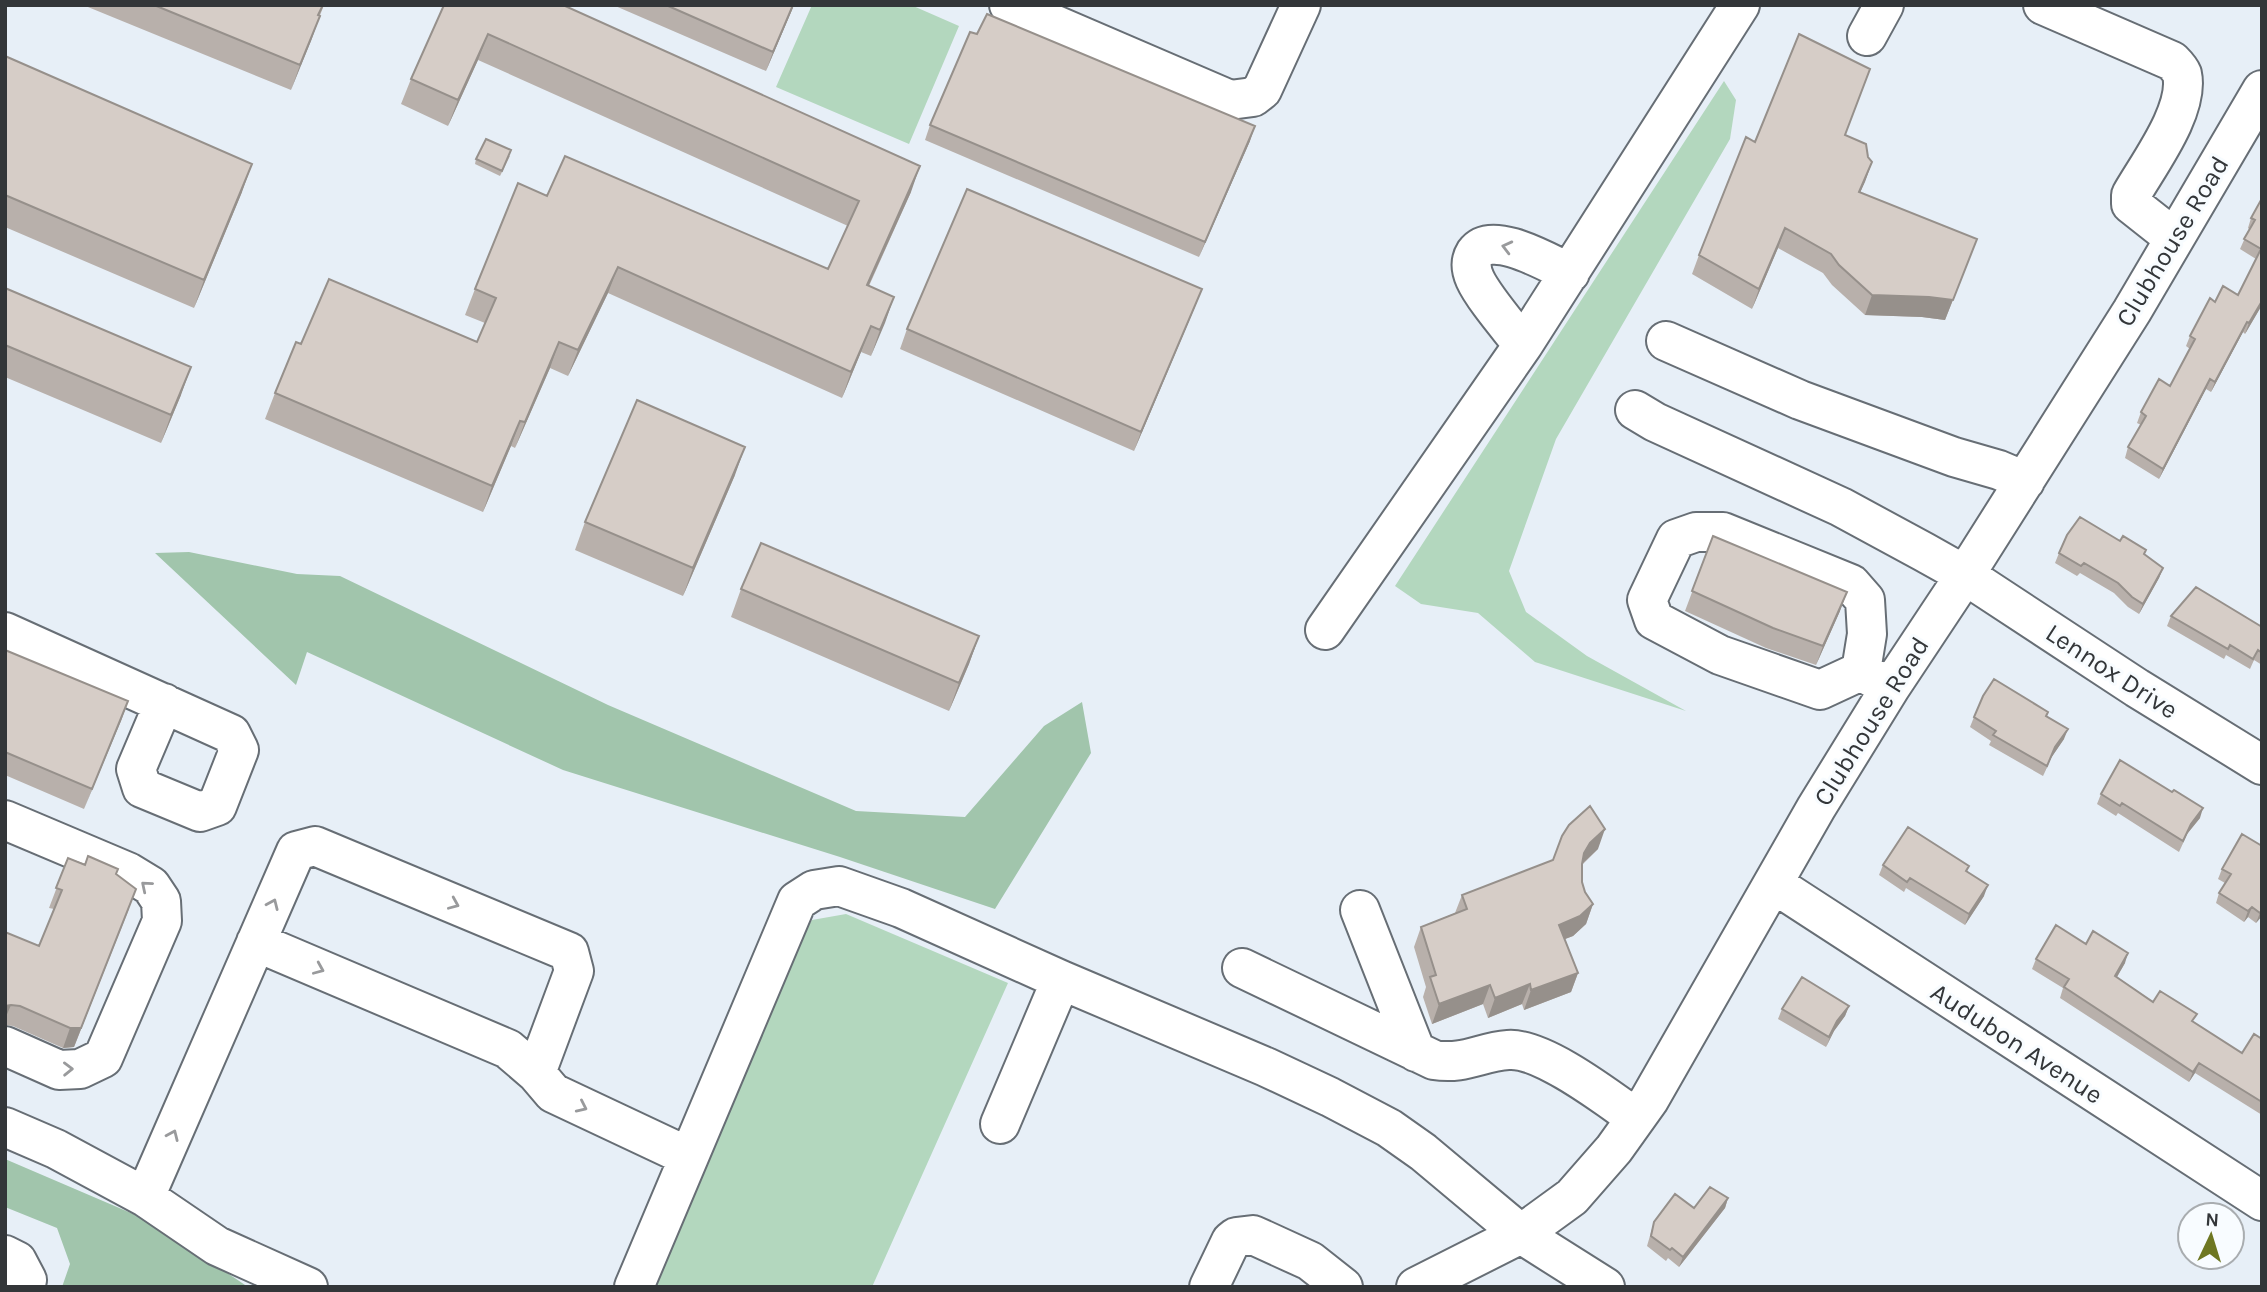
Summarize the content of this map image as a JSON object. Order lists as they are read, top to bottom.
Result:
{
  "streets": {
    "street": ["Clubhouse Road", "Lennox Drive", "Audubon Avenue"]
  },
  "crossings": [
    ["Clubhouse Road", "Lennox Drive"],
    ["Clubhouse Road", "Audubon Avenue"]
  ],
  "north": "top"
}
